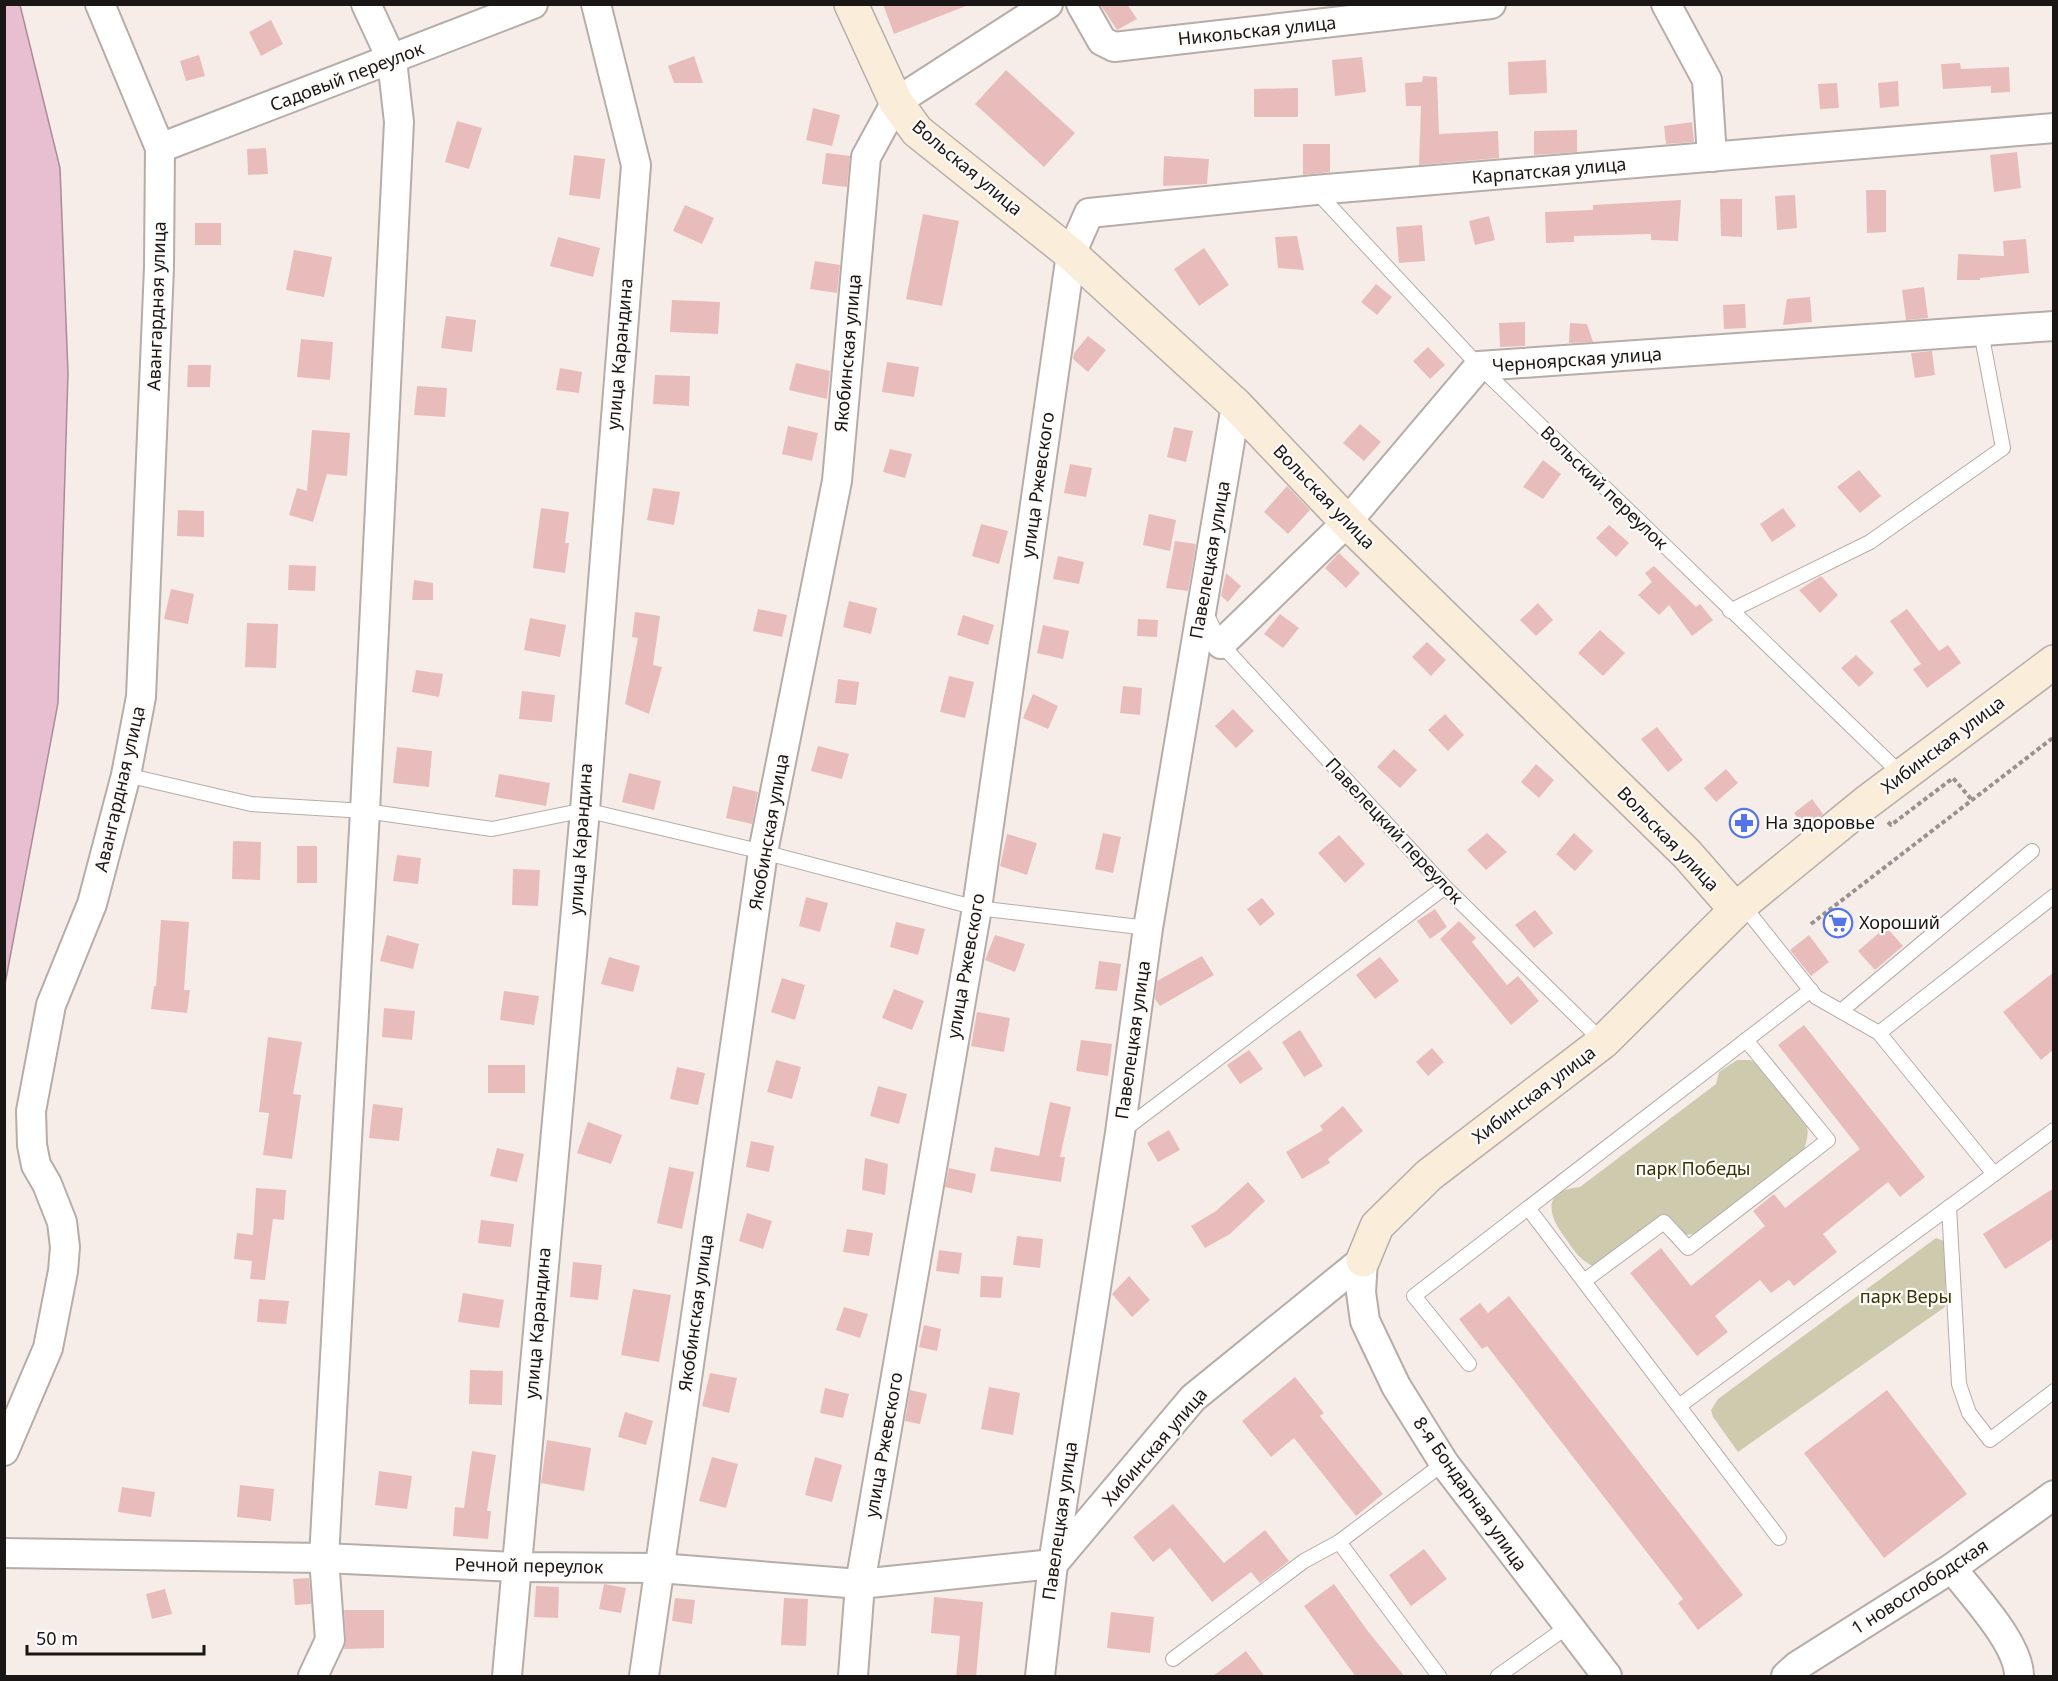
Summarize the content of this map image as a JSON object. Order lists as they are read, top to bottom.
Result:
{
  "streets": {
    "street": [
      "Никольская улица",
      "Садовый переулок",
      "Вольская улица",
      "Карпатская улица",
      "Авангардная улица",
      "Якобинская улица",
      "улица Карандина",
      "Черноярская улица",
      "улица Ржевского",
      "Павелецкая улица",
      "Хибинская улица",
      "8-я Бондарная улица",
      "Речной переулок",
      "1 новослободская"
    ],
    "lane": ["Вольский переулок", "Павелецкий переулок"]
  },
  "crossings": [
    ["Садовый переулок", "Авангардная улица"],
    ["Вольская улица", "Карпатская улица"],
    ["Вольская улица", "Якобинская улица"],
    ["Вольская улица", "Черноярская улица"],
    ["Вольская улица", "улица Ржевского"],
    ["Вольская улица", "Павелецкая улица"],
    ["Вольская улица", "Хибинская улица"],
    ["Карпатская улица", "улица Ржевского"],
    ["Карпатская улица", "Вольский переулок"],
    ["Якобинская улица", "Речной переулок"],
    ["улица Карандина", "Речной переулок"],
    ["Черноярская улица", "Вольский переулок"],
    ["Черноярская улица", "Павелецкий переулок"],
    ["улица Ржевского", "Речной переулок"],
    ["Вольский переулок", "Хибинская улица"],
    ["Павелецкая улица", "Хибинская улица"],
    ["Павелецкая улица", "Павелецкий переулок"],
    ["Павелецкая улица", "Речной переулок"],
    ["Хибинская улица", "Павелецкий переулок"],
    ["Хибинская улица", "8-я Бондарная улица"],
    ["Хибинская улица", "Речной переулок"]
  ],
  "parks": ["парк Победы", "парк Веры"],
  "places": {
    "pharmacy": ["На здоровье"],
    "supermarket": ["Хороший"]
  },
  "scale_bar": "50 m"
}
